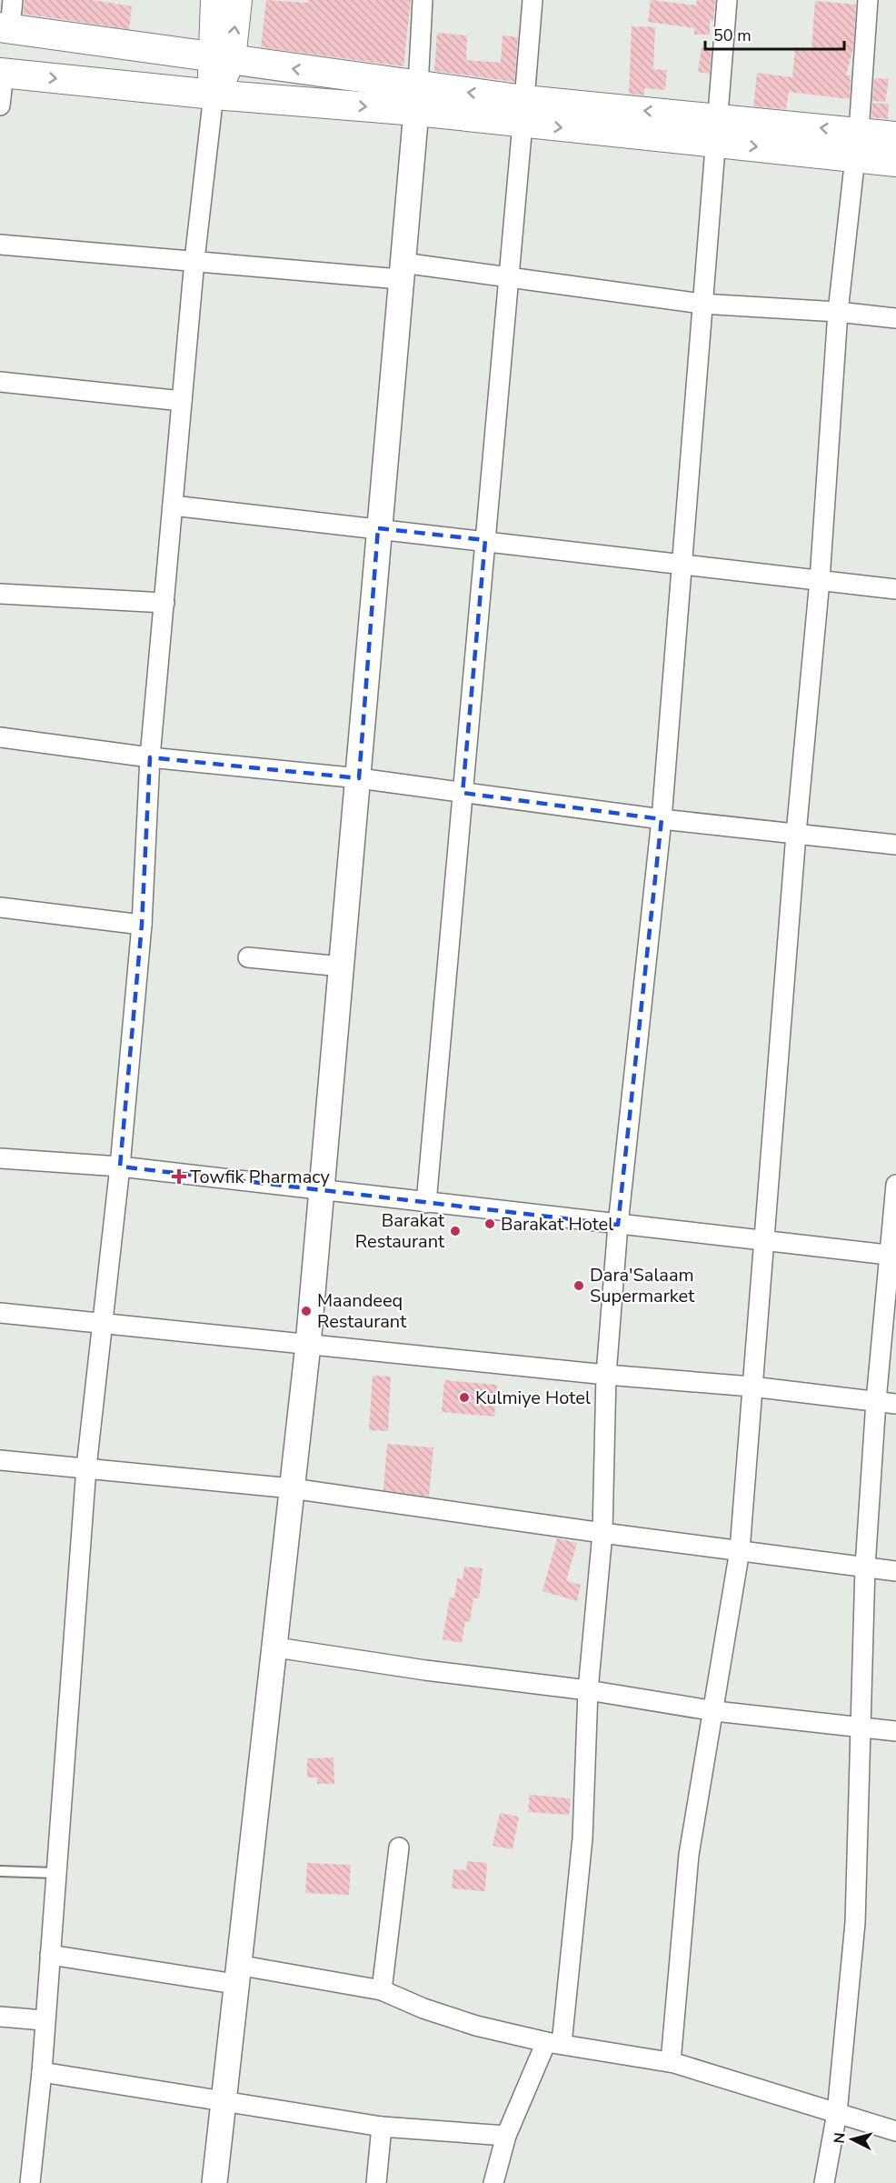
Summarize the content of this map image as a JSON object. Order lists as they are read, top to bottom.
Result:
{
  "places": {
    "health": ["Towfik Pharmacy"],
    "other": [
      "Barakat Hotel",
      "Barakat Restaurant",
      "Dara'Salaam Supermarket",
      "Maandeeq Restaurant",
      "Kulmiye Hotel"
    ]
  },
  "scale_bar": "50 m",
  "north": "left"
}
